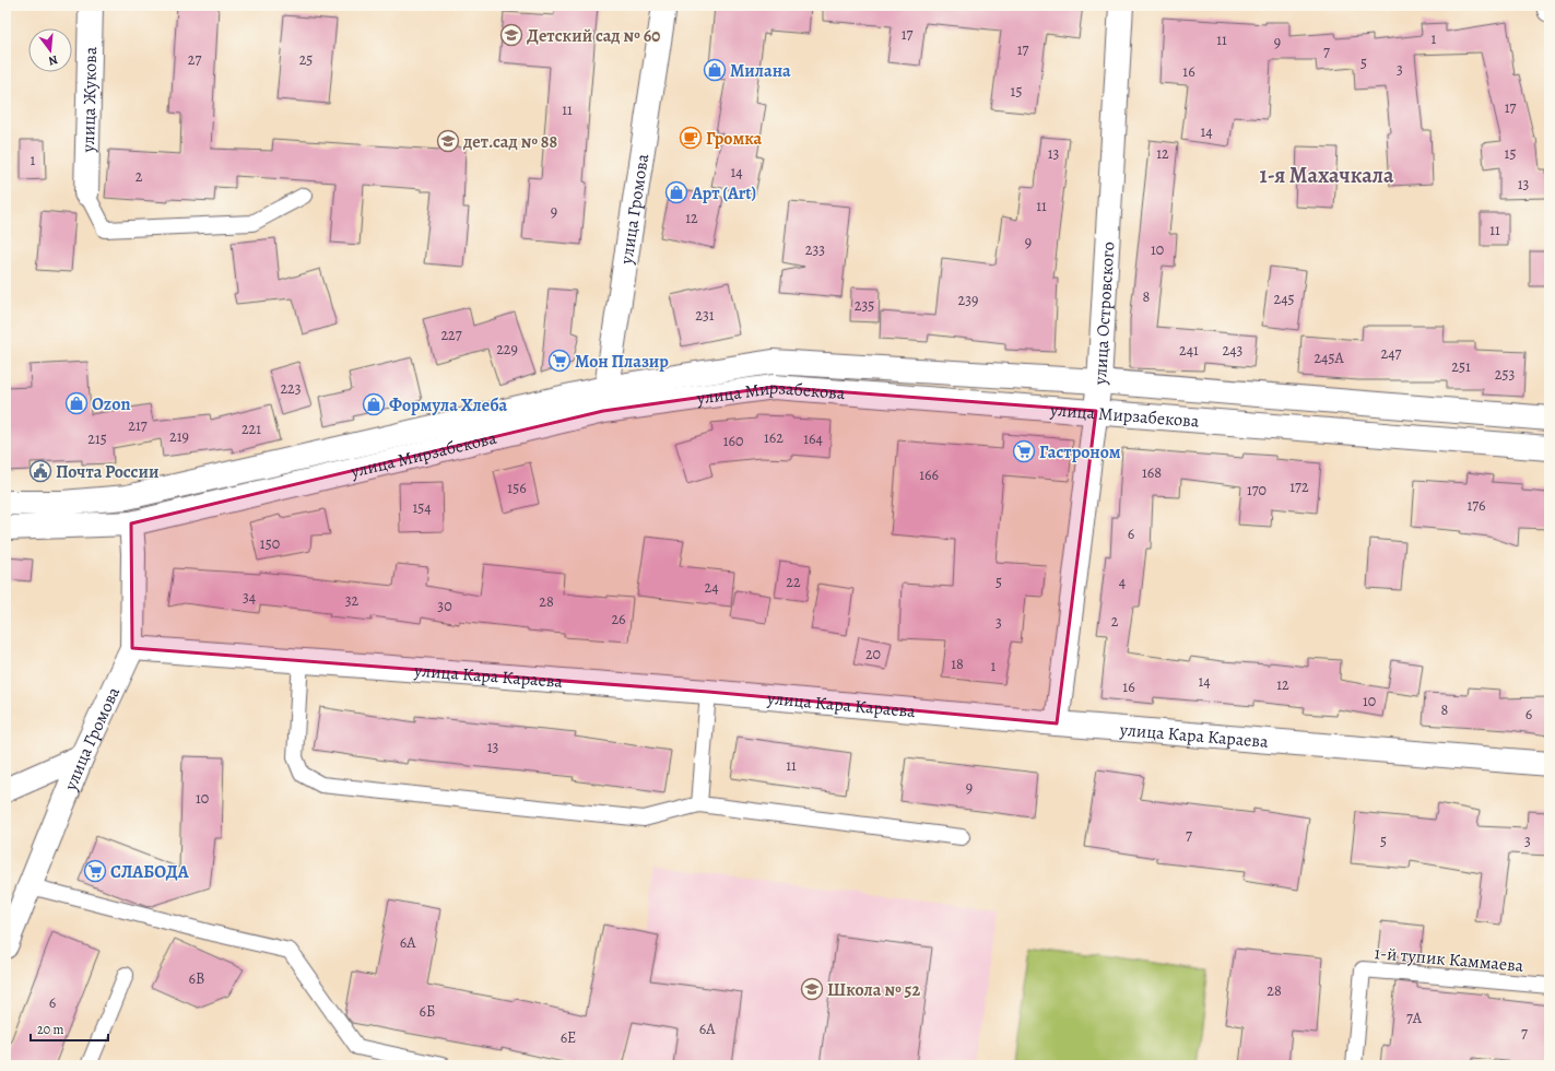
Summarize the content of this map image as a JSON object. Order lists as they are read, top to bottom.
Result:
{
  "streets": {
    "street": [
      "улица Жукова",
      "улица Громова",
      "улица Островского",
      "улица Мирзабекова",
      "улица Кара Караева"
    ],
    "lane": ["1-й тупик Каммаева"]
  },
  "crossings": [
    ["улица Громова", "улица Мирзабекова"],
    ["улица Громова", "улица Кара Караева"],
    ["улица Островского", "улица Мирзабекова"],
    ["улица Островского", "улица Кара Караева"]
  ],
  "districts": ["1-я Махачкала"],
  "places": {
    "school or university": ["Детский сад № 60", "дет.сад № 88", "Школа № 52"],
    "shop": [
      "Милана",
      "Арт (Art)",
      "Ozon",
      "Формула Хлеба"
    ],
    "cafe": ["Громка"],
    "supermarket": ["Мон Плазир", "Гастроном", "СЛАБОДА"],
    "public building": ["Почта России"]
  },
  "house_numbers": [
    "17",
    "1",
    "11",
    "9",
    "17",
    "7",
    "27",
    "25",
    "5",
    "3",
    "16",
    "15",
    "17",
    "11",
    "14",
    "13",
    "12",
    "15",
    "1",
    "14",
    "2",
    "13",
    "11",
    "9",
    "12",
    "11",
    "9",
    "233",
    "10",
    "8",
    "245",
    "239",
    "235",
    "231",
    "227",
    "229",
    "241",
    "243",
    "247",
    "245А",
    "251",
    "253",
    "223",
    "217",
    "221",
    "219",
    "162",
    "215",
    "164",
    "160",
    "168",
    "166",
    "172",
    "156",
    "170",
    "176",
    "154",
    "6",
    "150",
    "22",
    "5",
    "4",
    "24",
    "34",
    "32",
    "28",
    "30",
    "26",
    "2",
    "3",
    "20",
    "18",
    "1",
    "14",
    "12",
    "16",
    "10",
    "8",
    "6",
    "13",
    "11",
    "9",
    "10",
    "7",
    "5",
    "3",
    "6А",
    "6В",
    "28",
    "6",
    "6Б",
    "7А",
    "6А",
    "7",
    "6Е"
  ],
  "scale_bar": "20 m",
  "north": "bottom"
}
